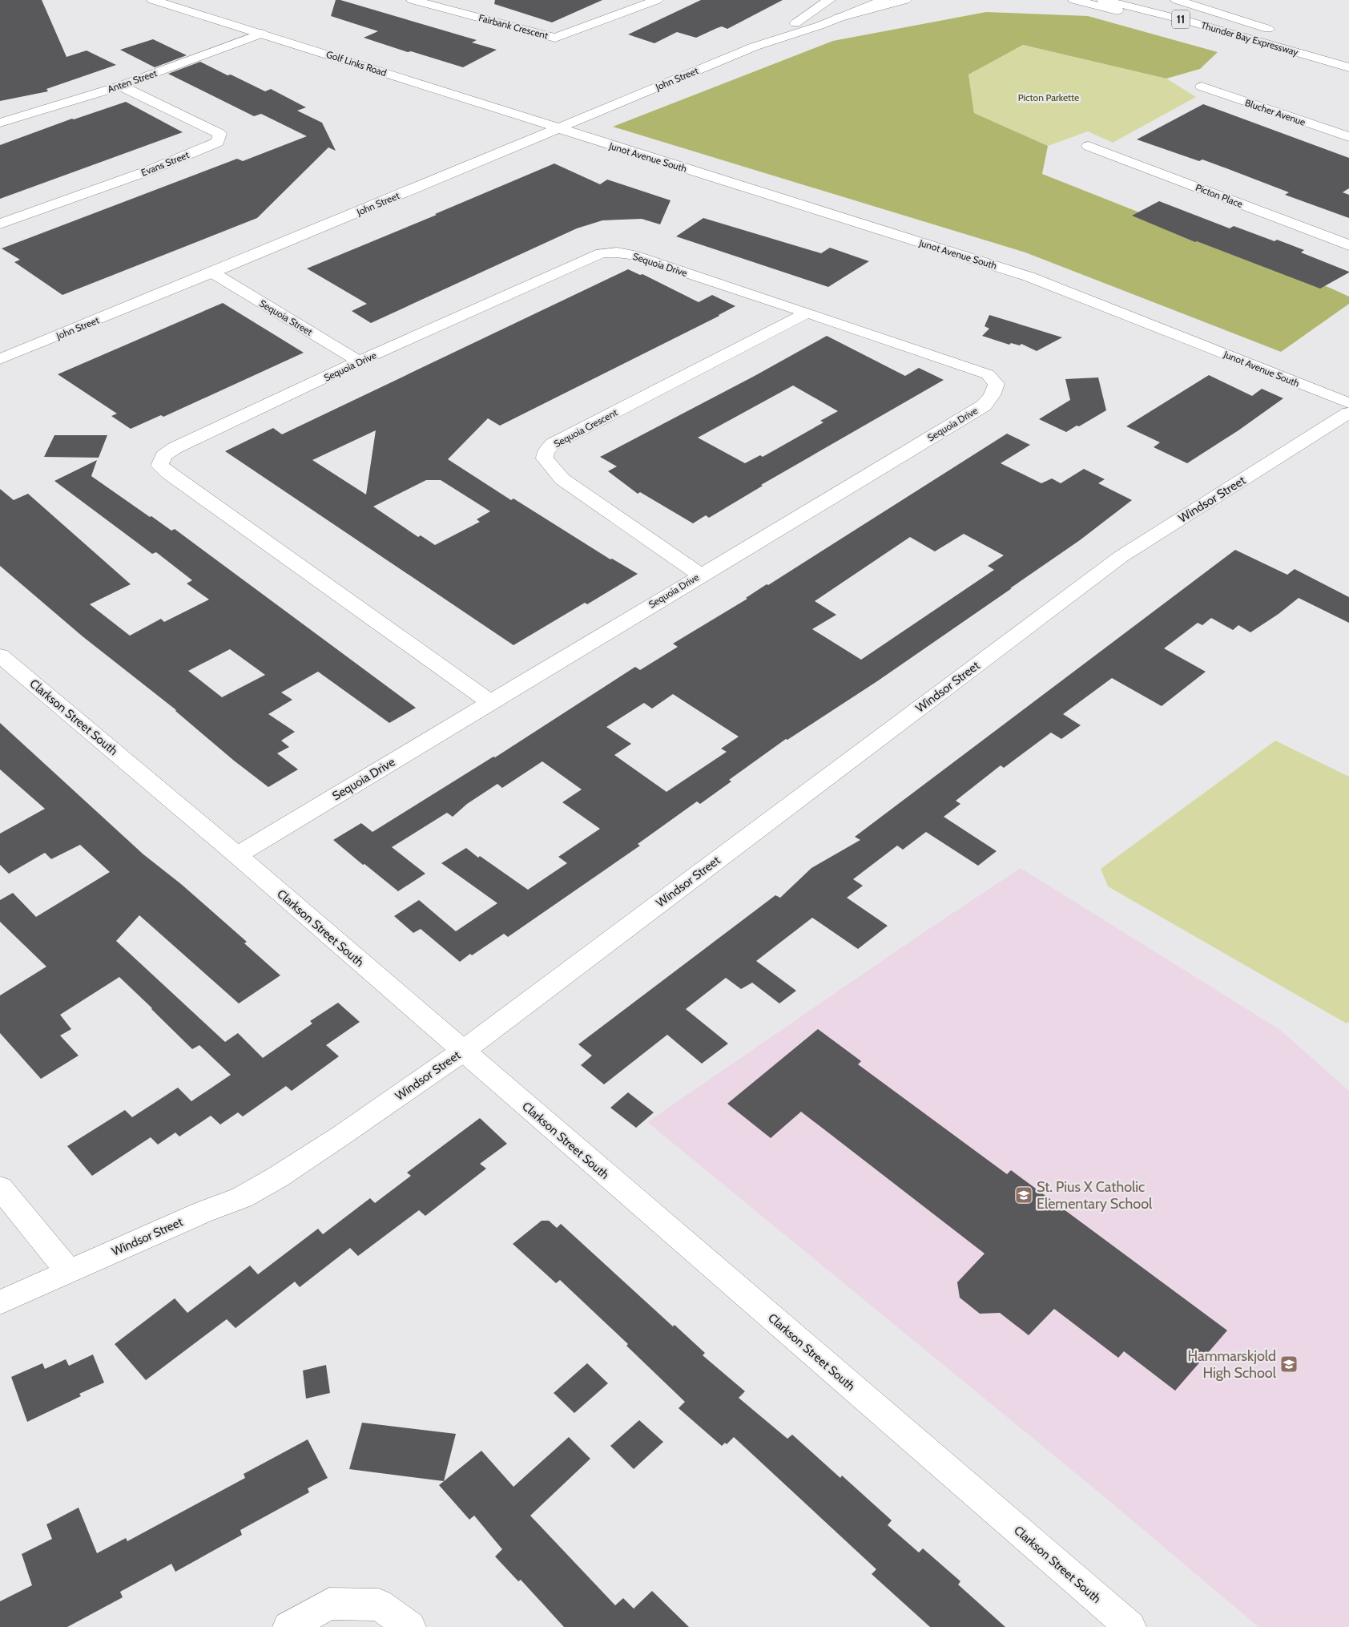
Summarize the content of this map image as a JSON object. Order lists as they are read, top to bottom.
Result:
{
  "streets": {
    "main road": [
      "11",
      "Fairbank Crescent",
      "Thunder Bay Expressway",
      "Golf Links Road",
      "John Street",
      "Anten Street",
      "Blucher Avenue",
      "Junot Avenue South",
      "Evans Street",
      "Picton Place",
      "Sequoia Drive",
      "Sequoia Street",
      "Sequoia Crescent",
      "Windsor Street",
      "Clarkson Street South"
    ]
  },
  "crossings": [
    ["Golf Links Road", "John Street"],
    ["Golf Links Road", "Anten Street"],
    ["Golf Links Road", "Junot Avenue South"],
    ["John Street", "Junot Avenue South"],
    ["John Street", "Sequoia Street"],
    ["Anten Street", "Evans Street"],
    ["Sequoia Drive", "Sequoia Street"],
    ["Sequoia Drive", "Sequoia Crescent"],
    ["Sequoia Drive", "Clarkson Street South"],
    ["Windsor Street", "Clarkson Street South"]
  ],
  "parks": ["Picton Parkette"],
  "places": {
    "school or university": ["St. Pius X Catholic Elementary School", "Hammarskjold High School"]
  }
}
